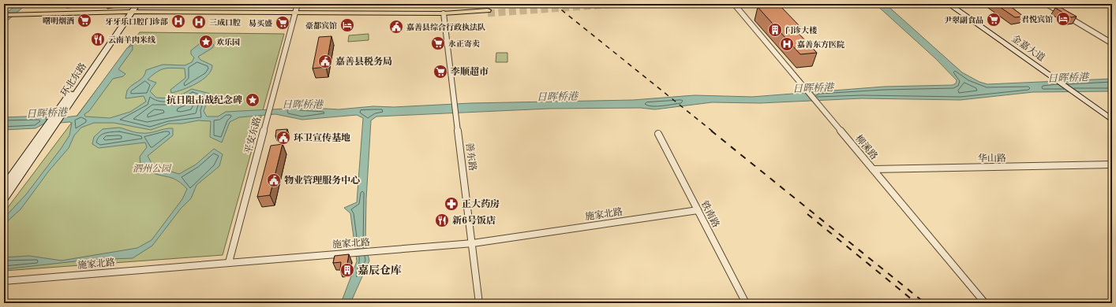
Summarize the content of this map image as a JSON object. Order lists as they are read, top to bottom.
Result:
{
  "streets": {
    "street": [
      "金嘉大道",
      "环北东路",
      "平安东路",
      "柳溪路",
      "善东路",
      "华山路",
      "施家北路",
      "铁南路"
    ]
  },
  "crossings": [
    ["平安东路", "施家北路"],
    ["柳溪路", "华山路"],
    ["善东路", "施家北路"],
    ["施家北路", "铁南路"]
  ],
  "water": ["日晖桥港"],
  "parks": ["泗州公园"],
  "places": {
    "hotel": ["君悦宾馆", "豪都宾馆"],
    "supermarket": [
      "尹翠副食品",
      "曙明烟酒",
      "易买盛",
      "永正寄卖",
      "李顺超市"
    ],
    "hospital": ["牙牙乐口腔门诊部", "三成口腔", "嘉善东方医院"],
    "public building": [
      "嘉善县综合行政执法队",
      "嘉善县税务局",
      "环卫宣传基地",
      "物业管理服务中心"
    ],
    "building": ["门诊大楼", "嘉辰仓库"],
    "restaurant": ["云南羊肉米线", "新6号饭店"],
    "place": ["欢乐园", "抗日阻击战纪念碑"],
    "pharmacy": ["正大药房"]
  }
}
